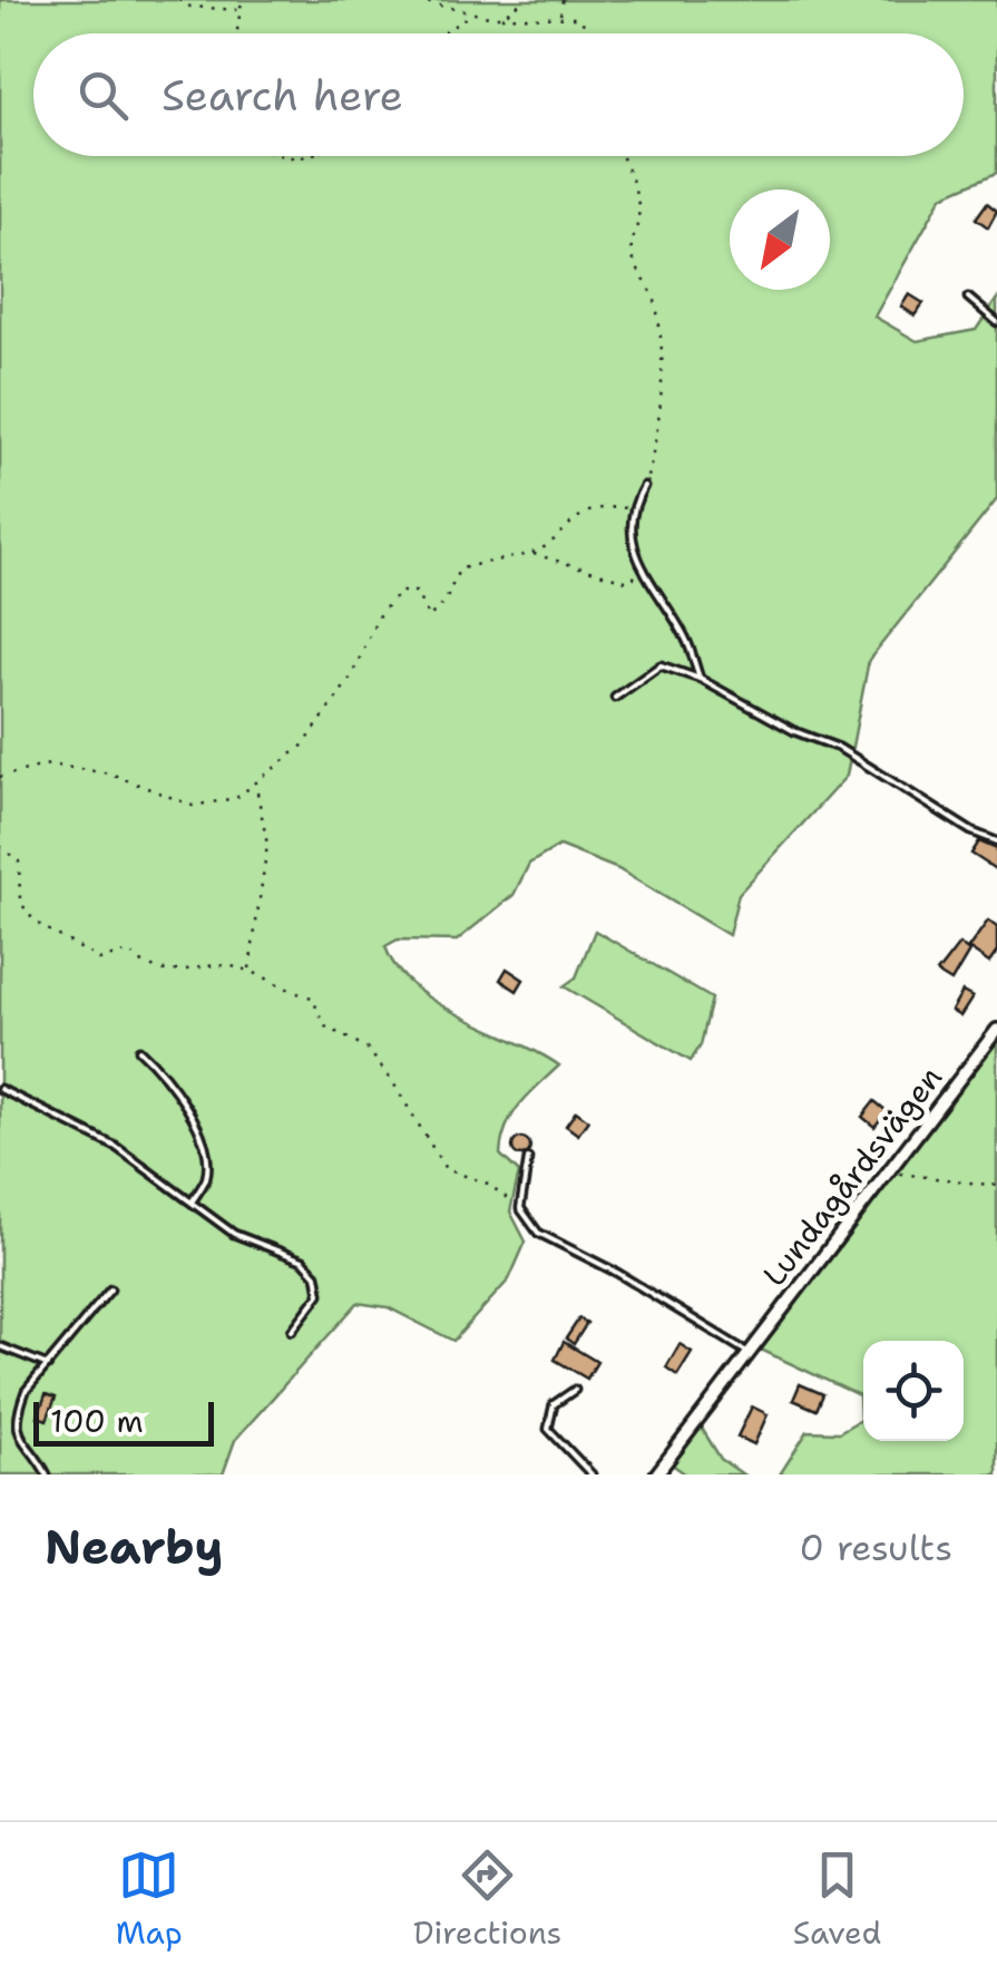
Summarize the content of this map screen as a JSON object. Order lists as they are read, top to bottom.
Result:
{
  "streets": {
    "street": ["Lundagårdsvägen"]
  },
  "scale_bar": "100 m",
  "north": "bottom left",
  "page": {
    "search": "Search here",
    "scale": "100 m",
    "heading": ["Nearby", "0 results"],
    "nav": ["Map", "Directions", "Saved"]
  }
}
